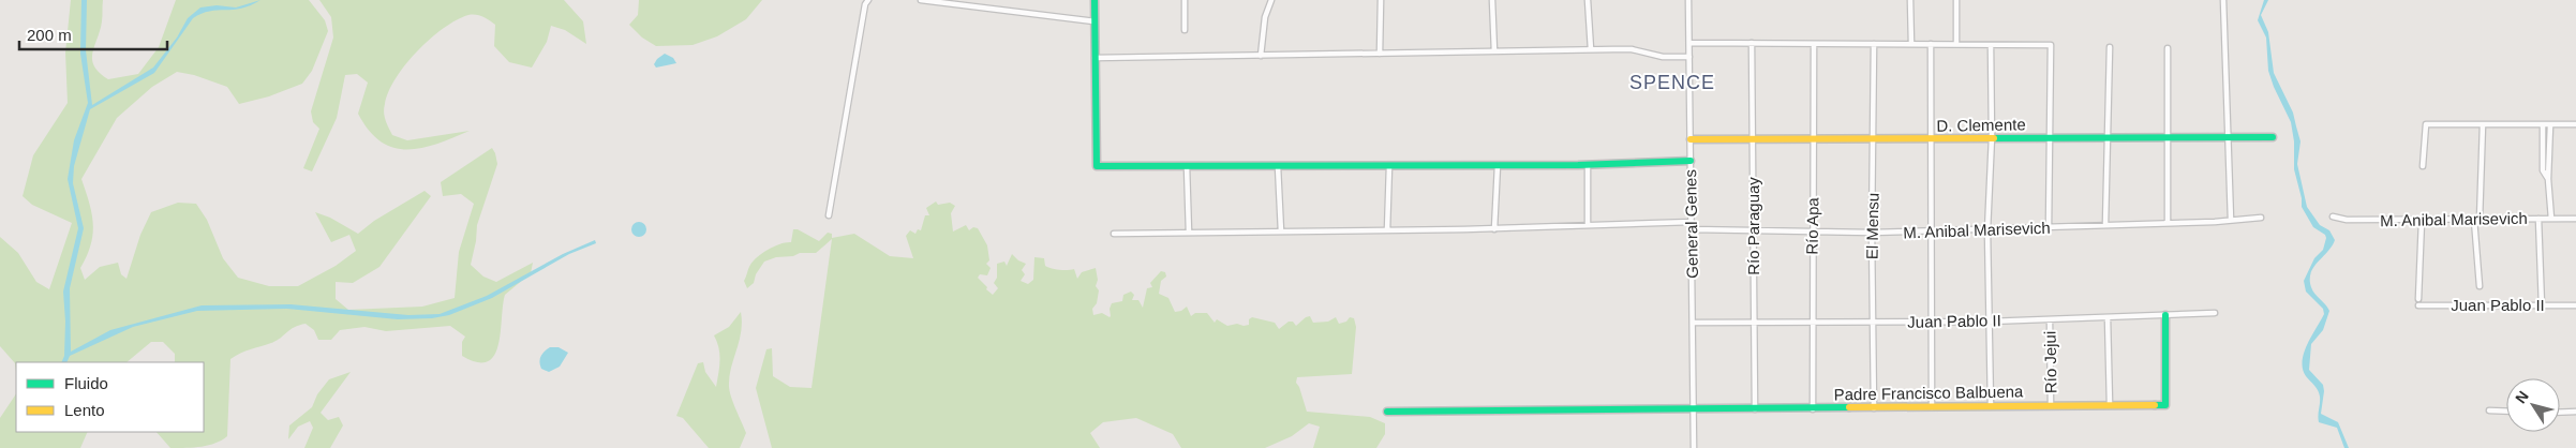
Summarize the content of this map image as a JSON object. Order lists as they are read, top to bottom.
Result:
{
  "streets": {
    "street": [
      "D. Clemente",
      "M. Anibal Marisevich",
      "General Genes",
      "Río Paraguay",
      "Río Apa",
      "El Mensu",
      "Juan Pablo II",
      "Río Jejui",
      "Padre Francisco Balbuena"
    ]
  },
  "crossings": [
    ["D. Clemente", "General Genes"],
    ["D. Clemente", "Río Paraguay"],
    ["D. Clemente", "Río Apa"],
    ["D. Clemente", "El Mensu"],
    ["M. Anibal Marisevich", "General Genes"],
    ["M. Anibal Marisevich", "Río Paraguay"],
    ["M. Anibal Marisevich", "Río Apa"],
    ["M. Anibal Marisevich", "El Mensu"],
    ["General Genes", "Juan Pablo II"],
    ["General Genes", "Padre Francisco Balbuena"],
    ["Río Paraguay", "Juan Pablo II"],
    ["Río Paraguay", "Padre Francisco Balbuena"],
    ["Río Apa", "Juan Pablo II"],
    ["Río Apa", "Padre Francisco Balbuena"],
    ["El Mensu", "Juan Pablo II"],
    ["El Mensu", "Padre Francisco Balbuena"],
    ["Juan Pablo II", "Río Jejui"],
    ["Juan Pablo II", "Padre Francisco Balbuena"],
    ["Río Jejui", "Padre Francisco Balbuena"]
  ],
  "districts": ["SPENCE"],
  "legend": ["Fluido", "Lento"],
  "scale_bar": "200 m",
  "north": "top left"
}
